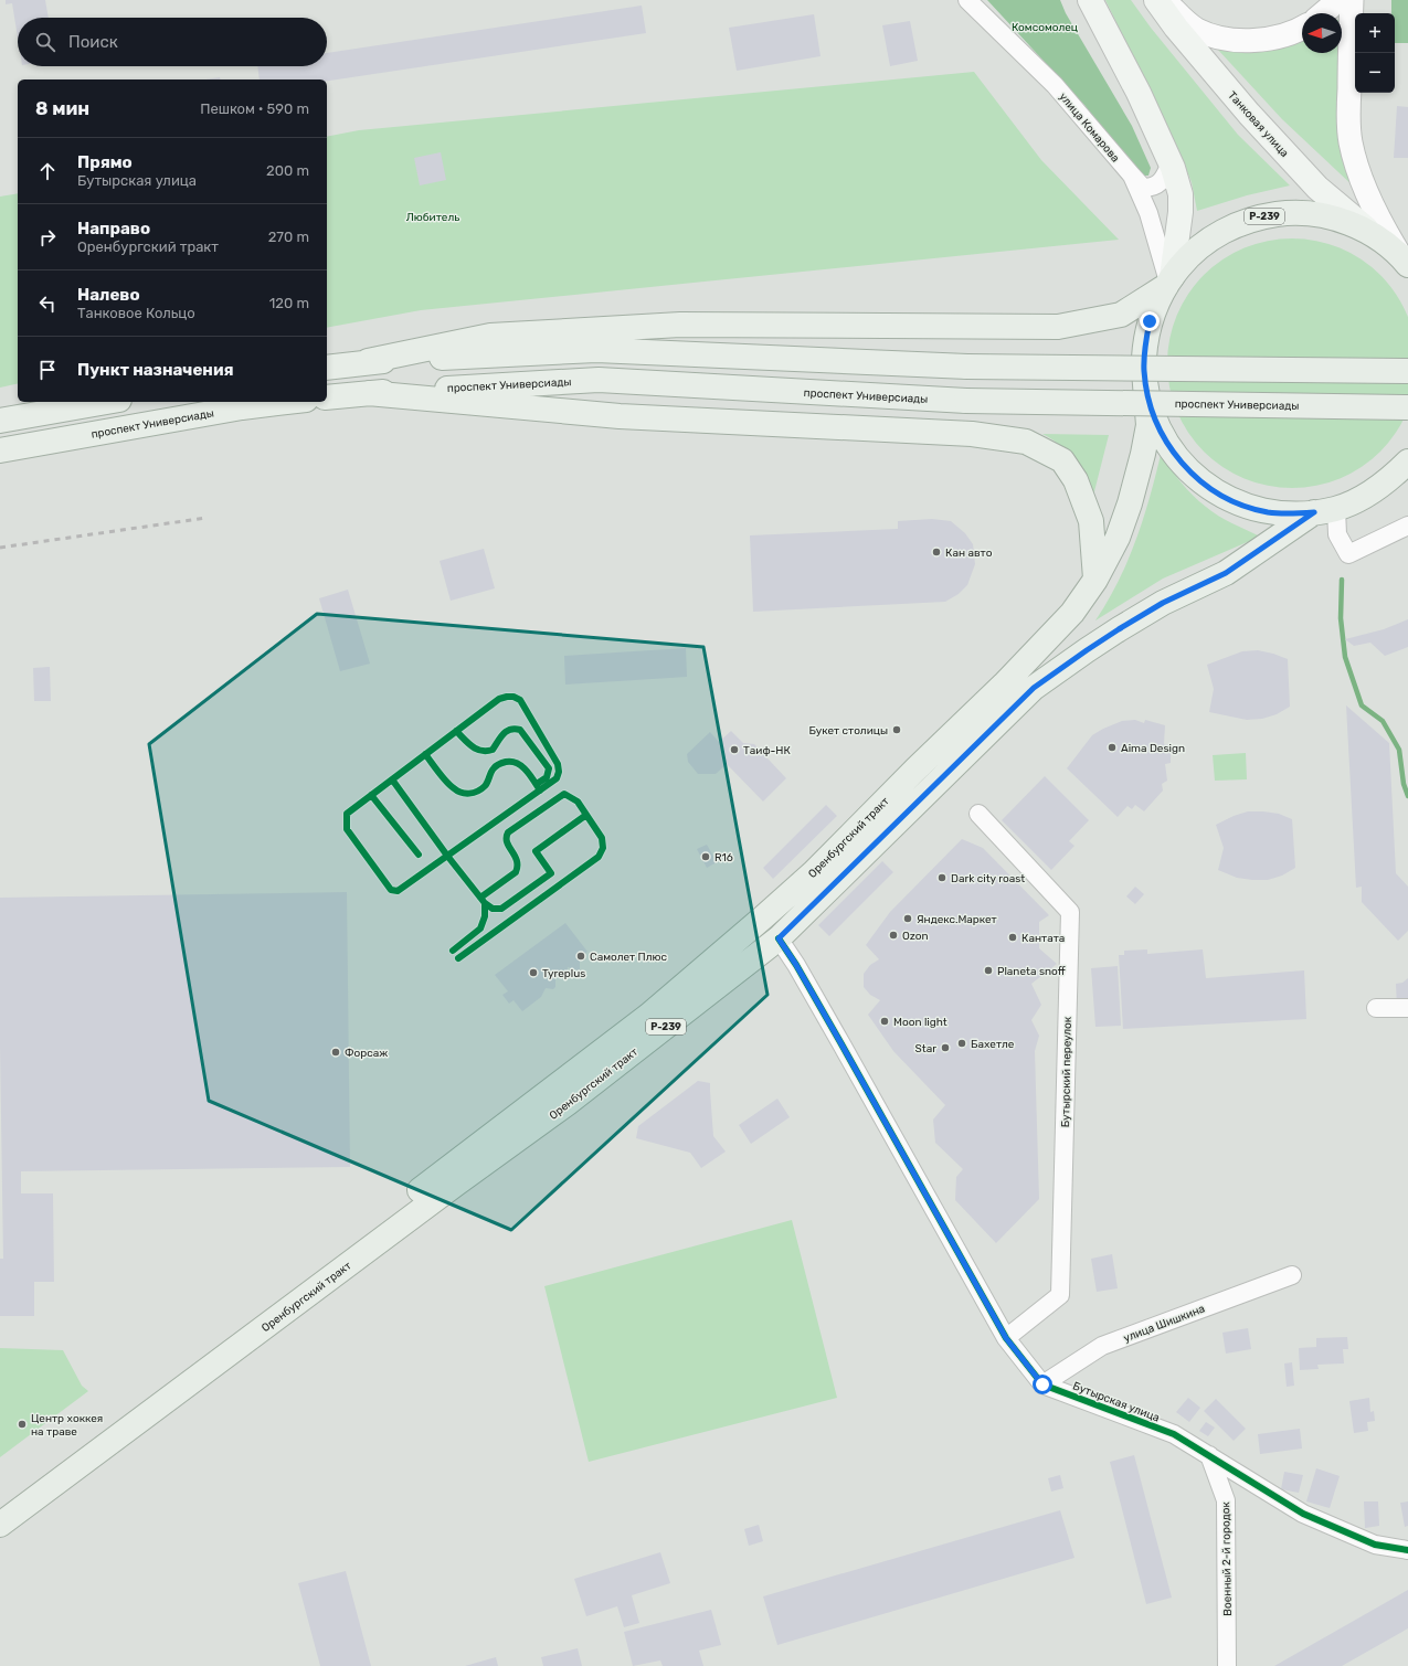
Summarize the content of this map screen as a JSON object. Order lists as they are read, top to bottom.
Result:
{
  "streets": {
    "main road": [
      "Танковая улица",
      "Р-239",
      "проспект Универсиады",
      "Оренбургский тракт"
    ],
    "street": [
      "улица Комарова",
      "Бутырский переулок",
      "улица Шишкина",
      "Бутырская улица",
      "Военный 2-й городок"
    ]
  },
  "crossings": [
    ["Танковая улица", "Р-239"],
    ["улица Комарова", "Р-239"],
    ["Р-239", "Оренбургский тракт"],
    ["улица Шишкина", "Бутырская улица"],
    ["Бутырская улица", "Военный 2-й городок"]
  ],
  "parks": ["Комсомолец", "Любитель"],
  "places": [
    "Кан авто",
    "Букет столицы",
    "Aima Design",
    "Таиф-НК",
    "R16",
    "Dark city roast",
    "Яндекс.Маркет",
    "Ozon",
    "Кантата",
    "Самолет Плюс",
    "Planeta snoff",
    "Tyreplus",
    "Moon light",
    "Бахетле",
    "Star",
    "Форсаж",
    "Центр хоккея на траве"
  ],
  "north": "left",
  "page": {
    "map_buttons": ["+", "−"],
    "search": "Поиск",
    "heading": ["8 мин", "Пешком · 590 m"],
    "list": [
      ["Прямо", "Бутырская улица", "200 m"],
      ["Направо", "Оренбургский тракт", "270 m"],
      ["Налево", "Танковое Кольцо", "120 m"],
      "Пункт назначения"
    ]
  }
}
